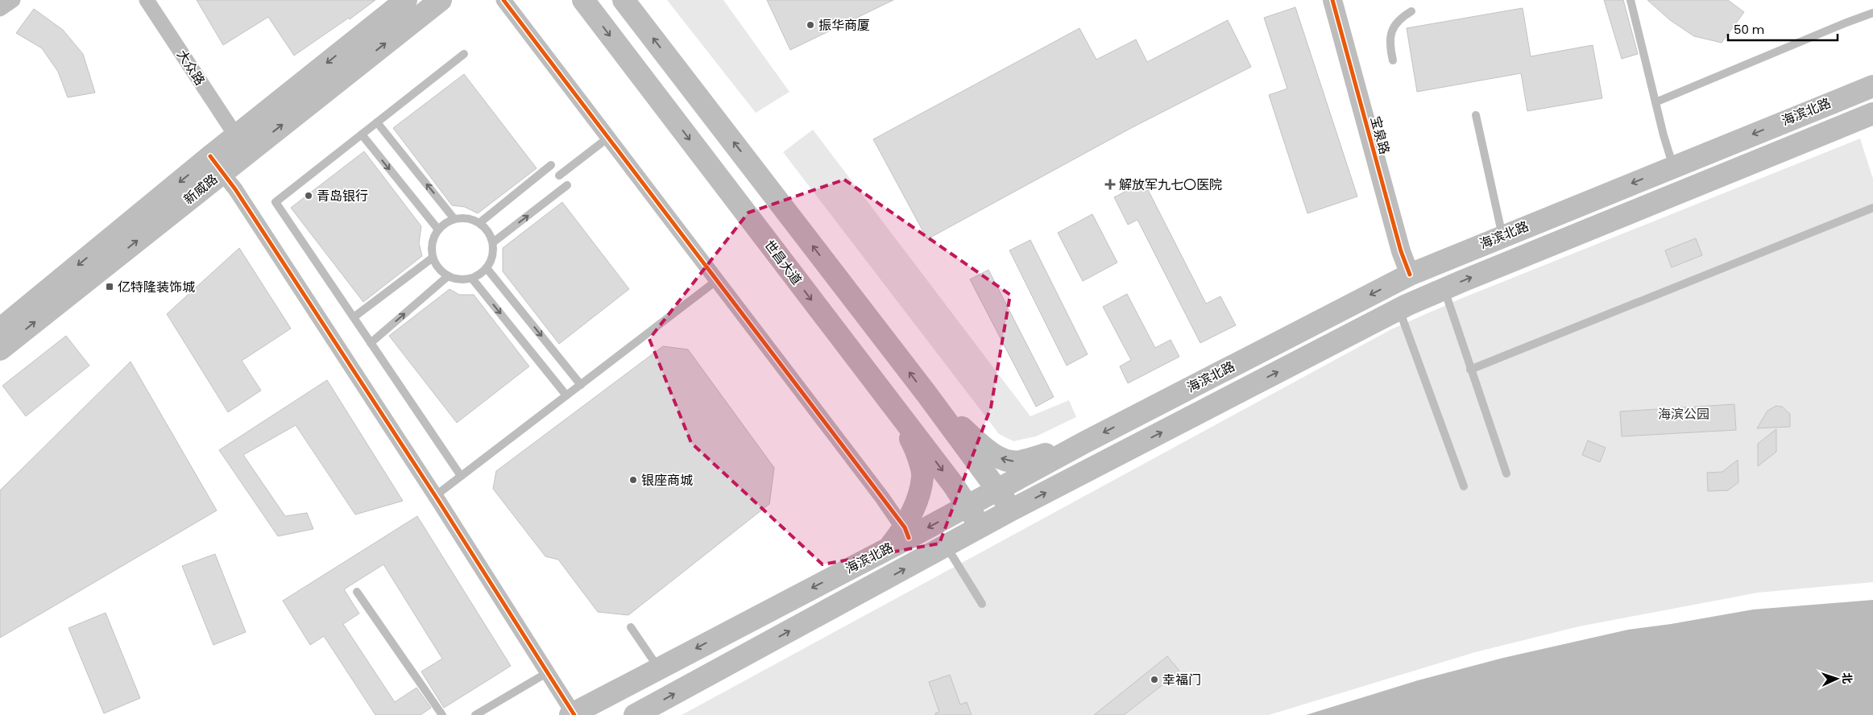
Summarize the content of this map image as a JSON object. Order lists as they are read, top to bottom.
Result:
{
  "streets": {
    "main road": ["海滨北路", "新威路", "世昌大道"],
    "street": ["大众路", "宝泉路"]
  },
  "crossings": [
    ["大众路", "新威路"],
    ["海滨北路", "宝泉路"],
    ["海滨北路", "世昌大道"]
  ],
  "parks": ["海滨公园"],
  "places": {
    "other": [
      "振华商厦",
      "青岛银行",
      "银座商城",
      "幸福门"
    ],
    "health": ["解放军九七〇医院"],
    "transit": ["亿特隆装饰城"]
  },
  "scale_bar": "50 m",
  "north": "right"
}
